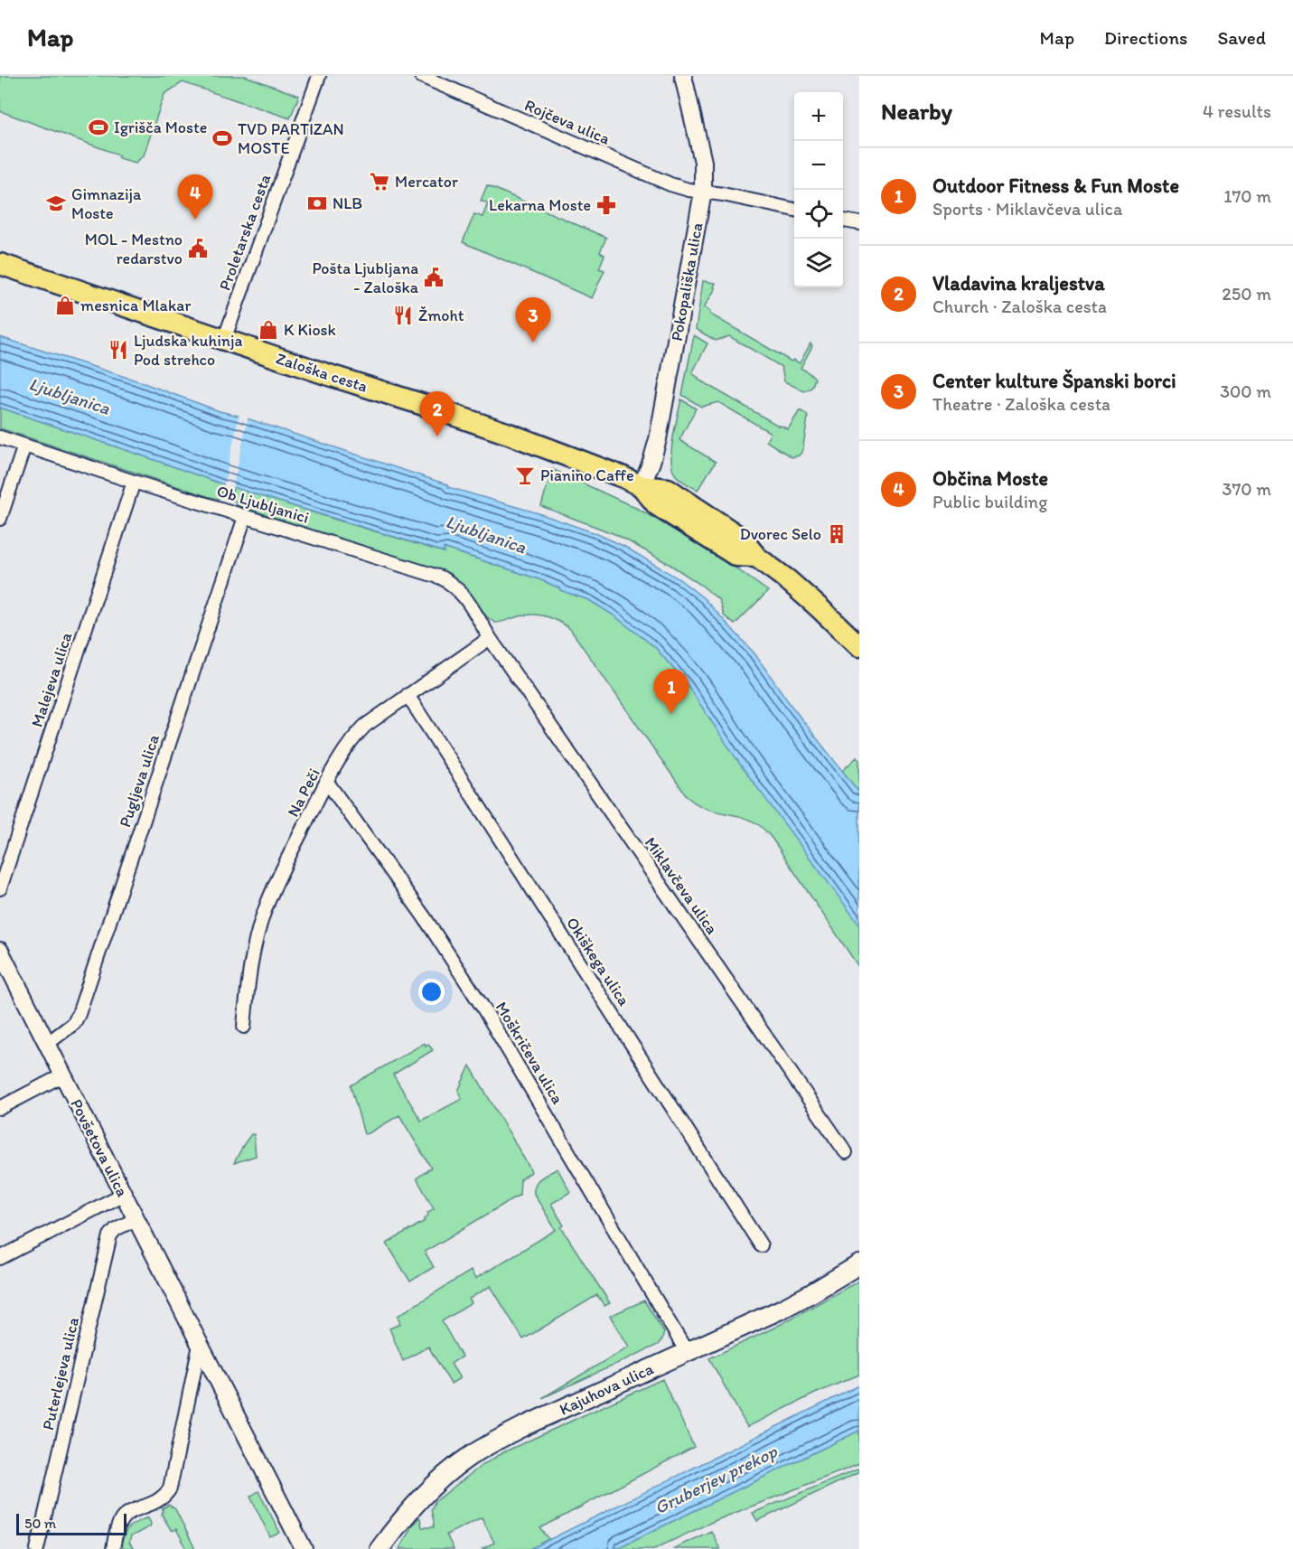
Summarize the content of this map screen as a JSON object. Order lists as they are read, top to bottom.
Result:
{
  "streets": {
    "main road": ["Zaloška cesta", "Kajuhova ulica"],
    "street": [
      "Rojčeva ulica",
      "Proletarska cesta",
      "Pokopališka ulica",
      "Ob Ljubljanici",
      "Malejeva ulica",
      "Pugljeva ulica",
      "Na Peči",
      "Miklavčeva ulica",
      "Okiškega ulica",
      "Moškričeva ulica",
      "Povšetova ulica",
      "Puterlejeva ulica"
    ]
  },
  "crossings": [
    ["Rojčeva ulica", "Pokopališka ulica"],
    ["Proletarska cesta", "Zaloška cesta"],
    ["Pokopališka ulica", "Zaloška cesta"],
    ["Ob Ljubljanici", "Malejeva ulica"],
    ["Ob Ljubljanici", "Pugljeva ulica"],
    ["Ob Ljubljanici", "Na Peči"],
    ["Ob Ljubljanici", "Miklavčeva ulica"],
    ["Pugljeva ulica", "Povšetova ulica"],
    ["Na Peči", "Miklavčeva ulica"],
    ["Na Peči", "Okiškega ulica"],
    ["Na Peči", "Moškričeva ulica"],
    ["Moškričeva ulica", "Kajuhova ulica"],
    ["Povšetova ulica", "Puterlejeva ulica"]
  ],
  "water": ["Ljubljanica", "Gruberjev prekop"],
  "places": {
    "sports": ["Igrišča Moste", "TVD PARTIZAN MOSTE"],
    "supermarket": ["Mercator"],
    "school or university": ["Gimnazija Moste"],
    "bank": ["NLB"],
    "pharmacy": ["Lekarna Moste"],
    "public building": ["MOL - Mestno redarstvo", "Pošta Ljubljana - Zaloška"],
    "shop": ["mesnica Mlakar", "K Kiosk"],
    "restaurant": ["Žmoht", "Ljudska kuhinja Pod strehco"],
    "bar": ["Pianino Caffe"],
    "building": ["Dvorec Selo"]
  },
  "scale_bar": "50 m",
  "page": {
    "header": "Map",
    "nav": ["Map", "Directions", "Saved"],
    "heading": ["Nearby", "4 results"],
    "map_buttons": ["+", "−"],
    "list": [
      {
        "mark": "1",
        "name": "Outdoor Fitness & Fun Moste",
        "note": "Sports · Miklavčeva ulica",
        "value": "170 m"
      },
      {
        "mark": "2",
        "name": "Vladavina kraljestva",
        "note": "Church · Zaloška cesta",
        "value": "250 m"
      },
      {
        "mark": "3",
        "name": "Center kulture Španski borci",
        "note": "Theatre · Zaloška cesta",
        "value": "300 m"
      },
      {
        "mark": "4",
        "name": "Občina Moste",
        "note": "Public building",
        "value": "370 m"
      }
    ],
    "pins": [
      "4",
      "3",
      "2",
      "1"
    ],
    "scale": "50 m"
  }
}
